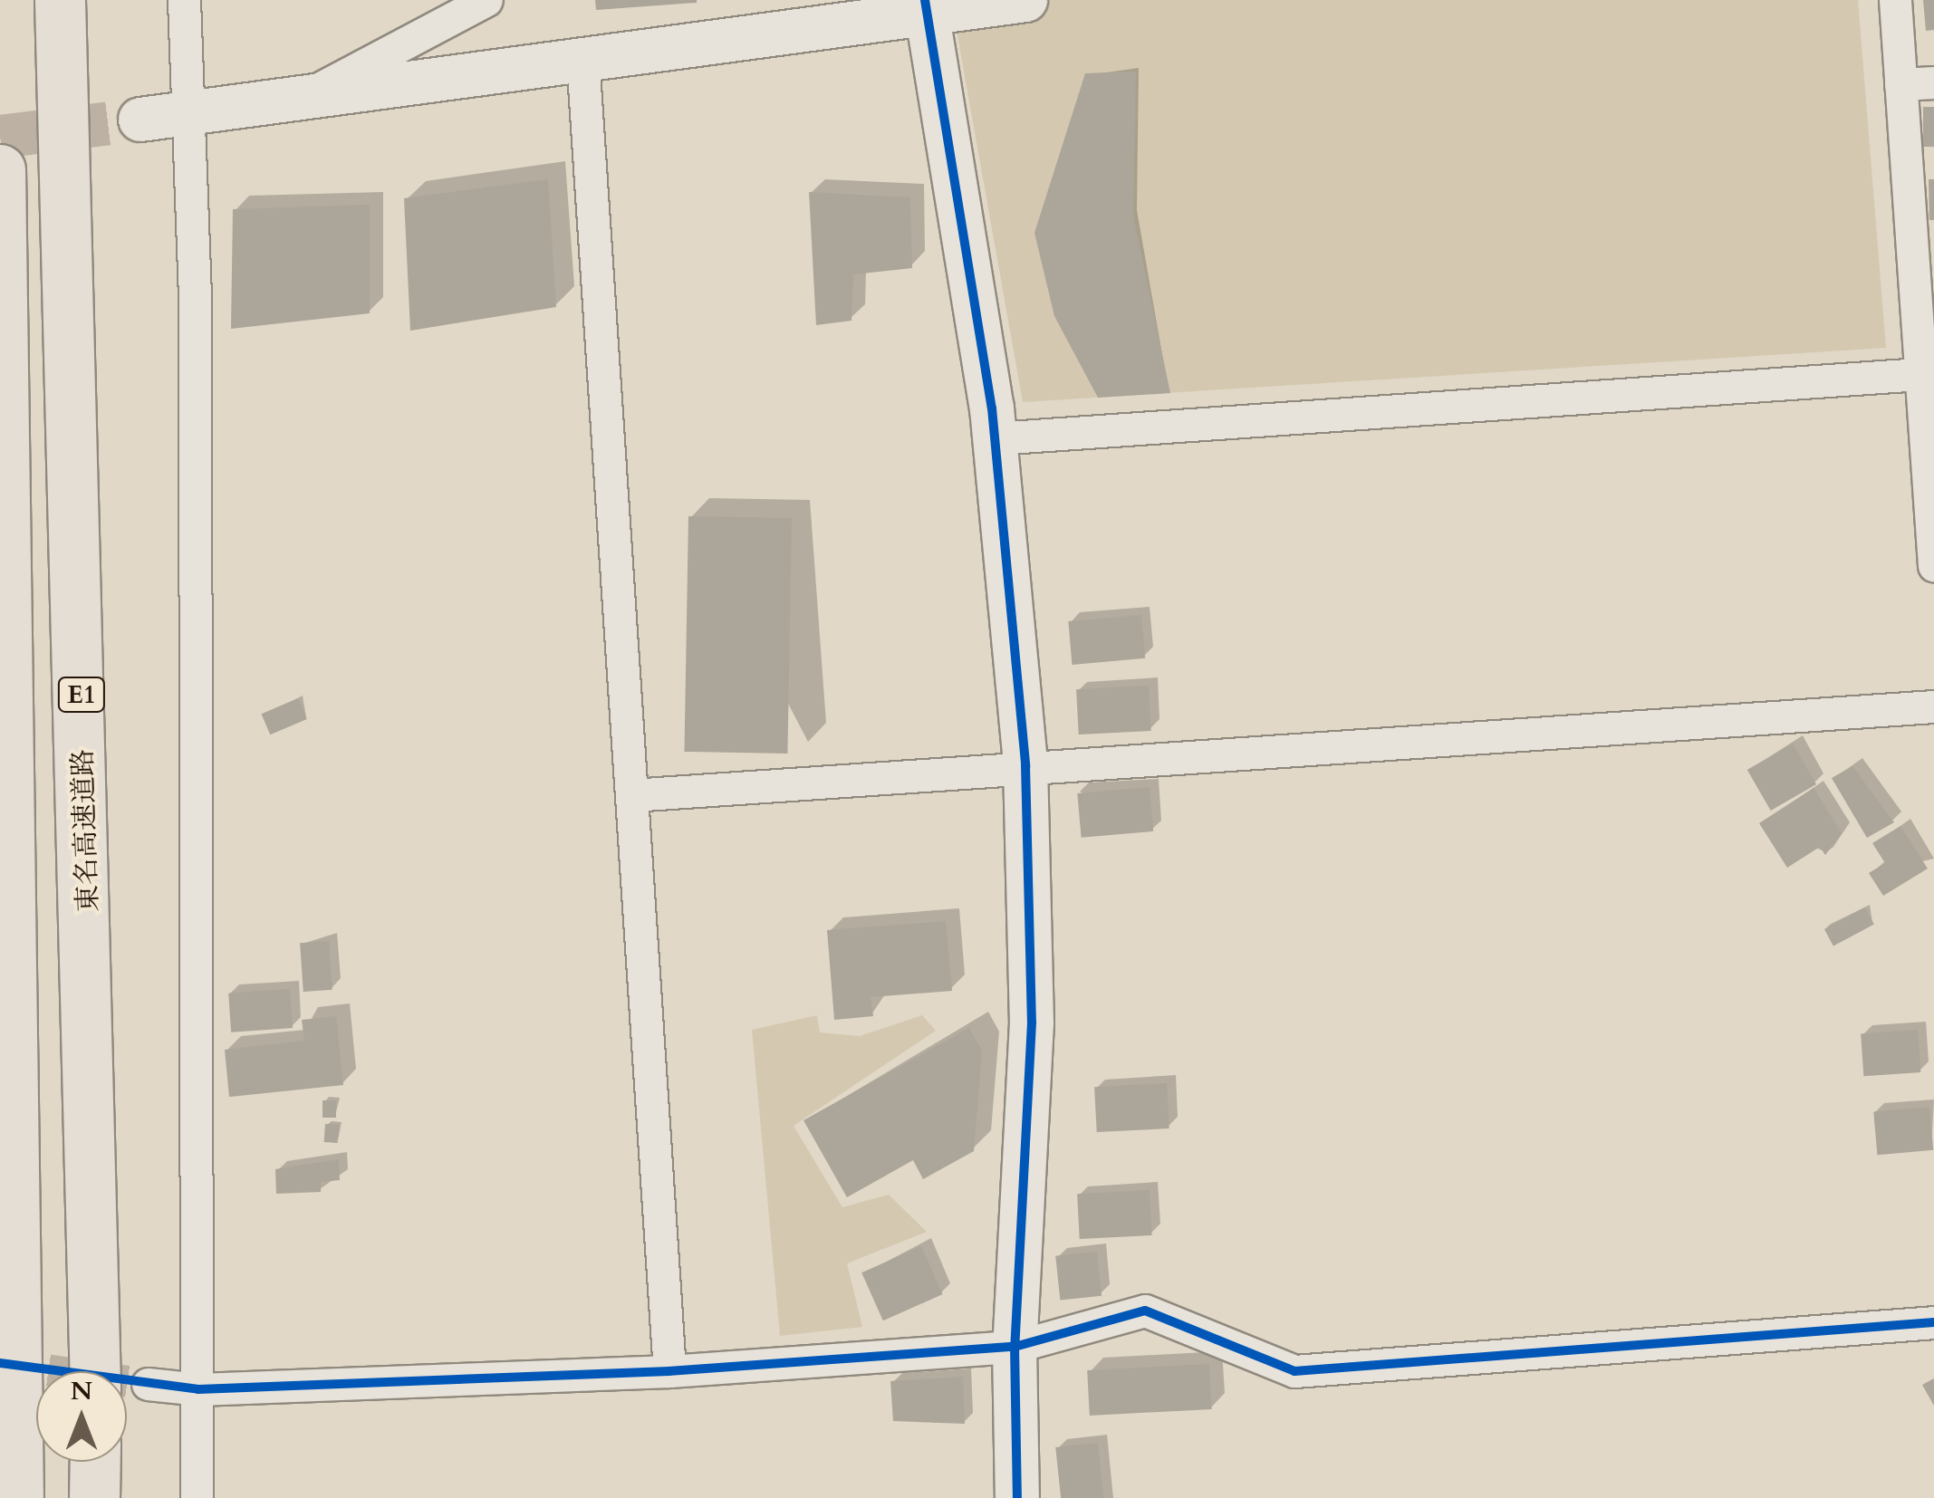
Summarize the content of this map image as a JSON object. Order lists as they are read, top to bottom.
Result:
{
  "streets": {
    "highway": ["E1", "東名高速道路"]
  },
  "north": "top"
}
